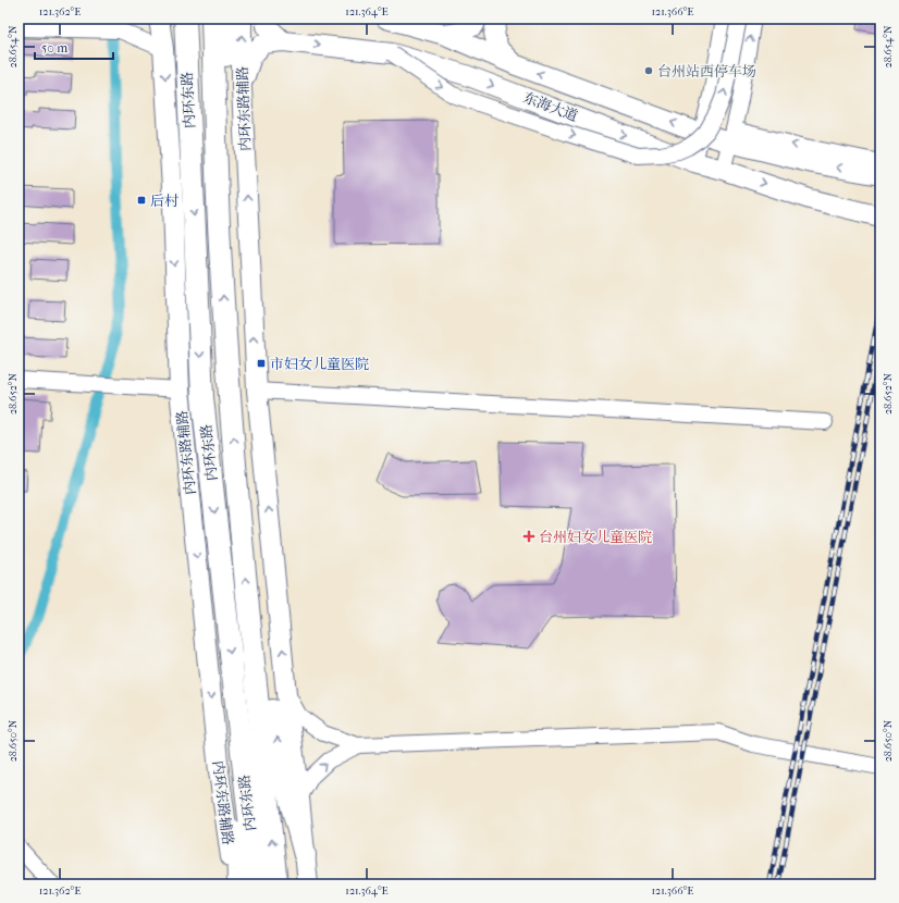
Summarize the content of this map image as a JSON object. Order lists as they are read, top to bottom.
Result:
{
  "streets": {
    "highway": ["内环东路"],
    "main road": ["东海大道", "内环东路辅路"]
  },
  "crossings": [
    ["东海大道", "内环东路辅路"]
  ],
  "places": {
    "other": ["台州站西停车场"],
    "transit": ["后村", "市妇女儿童医院"],
    "health": ["台州妇女儿童医院"]
  },
  "scale_bar": "50 m",
  "coordinates": [
    "121.362°E",
    "121.364°E",
    "121.366°E",
    "28.654°N",
    "28.652°N",
    "28.650°N"
  ]
}
